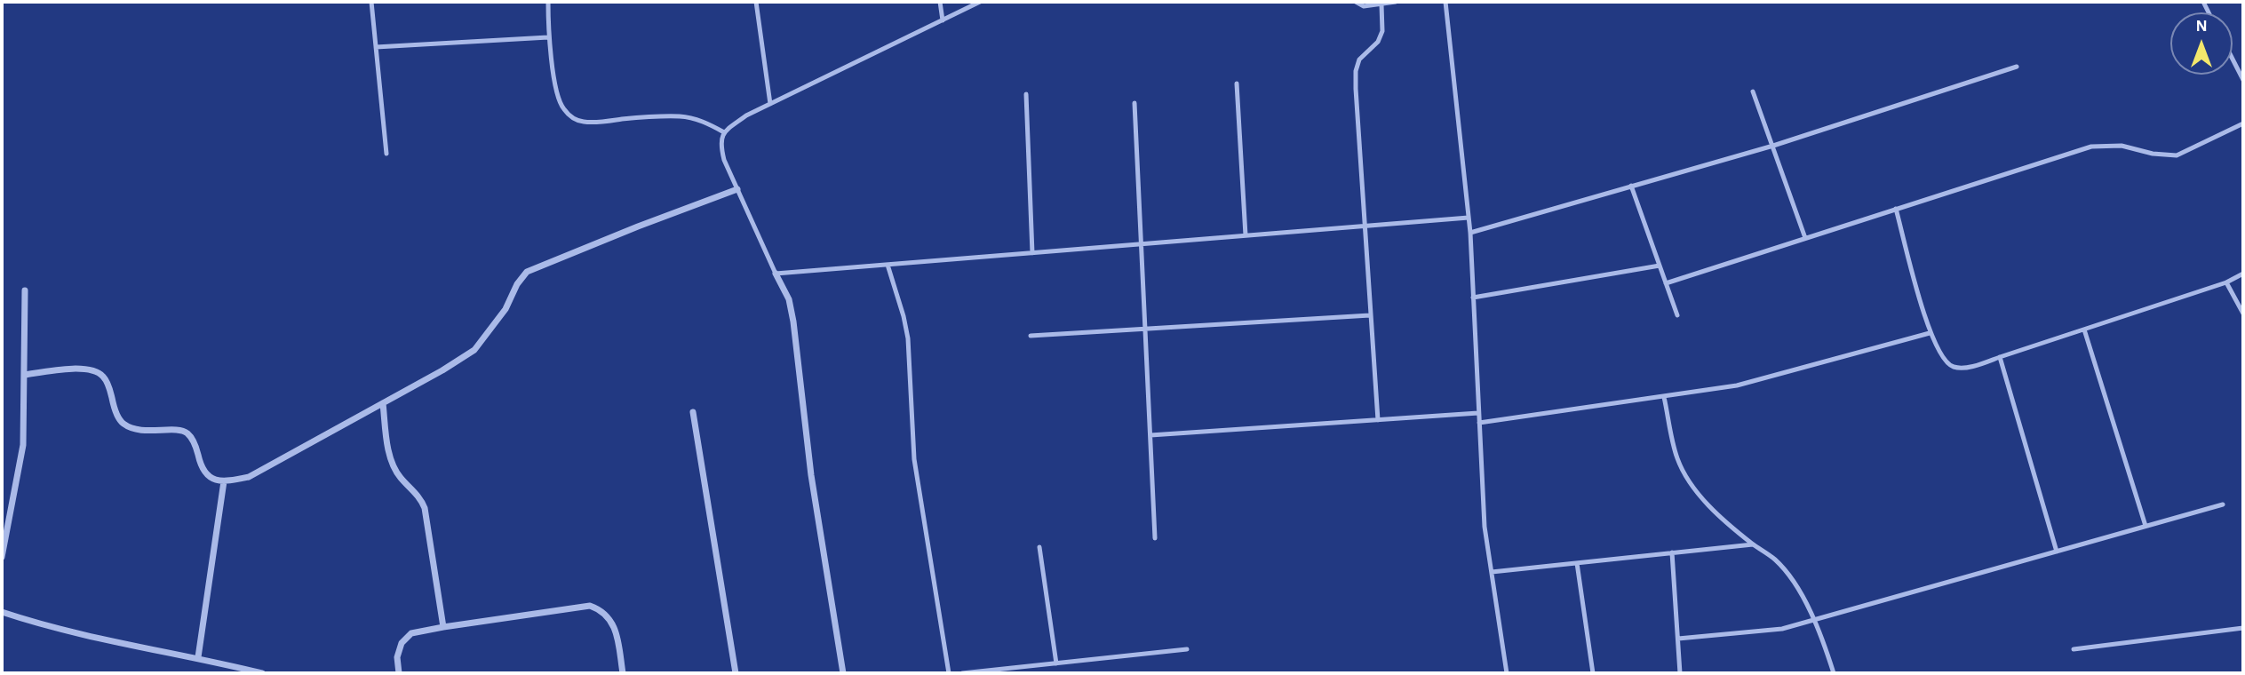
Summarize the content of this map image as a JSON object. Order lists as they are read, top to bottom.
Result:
{
  "north": "top"
}
